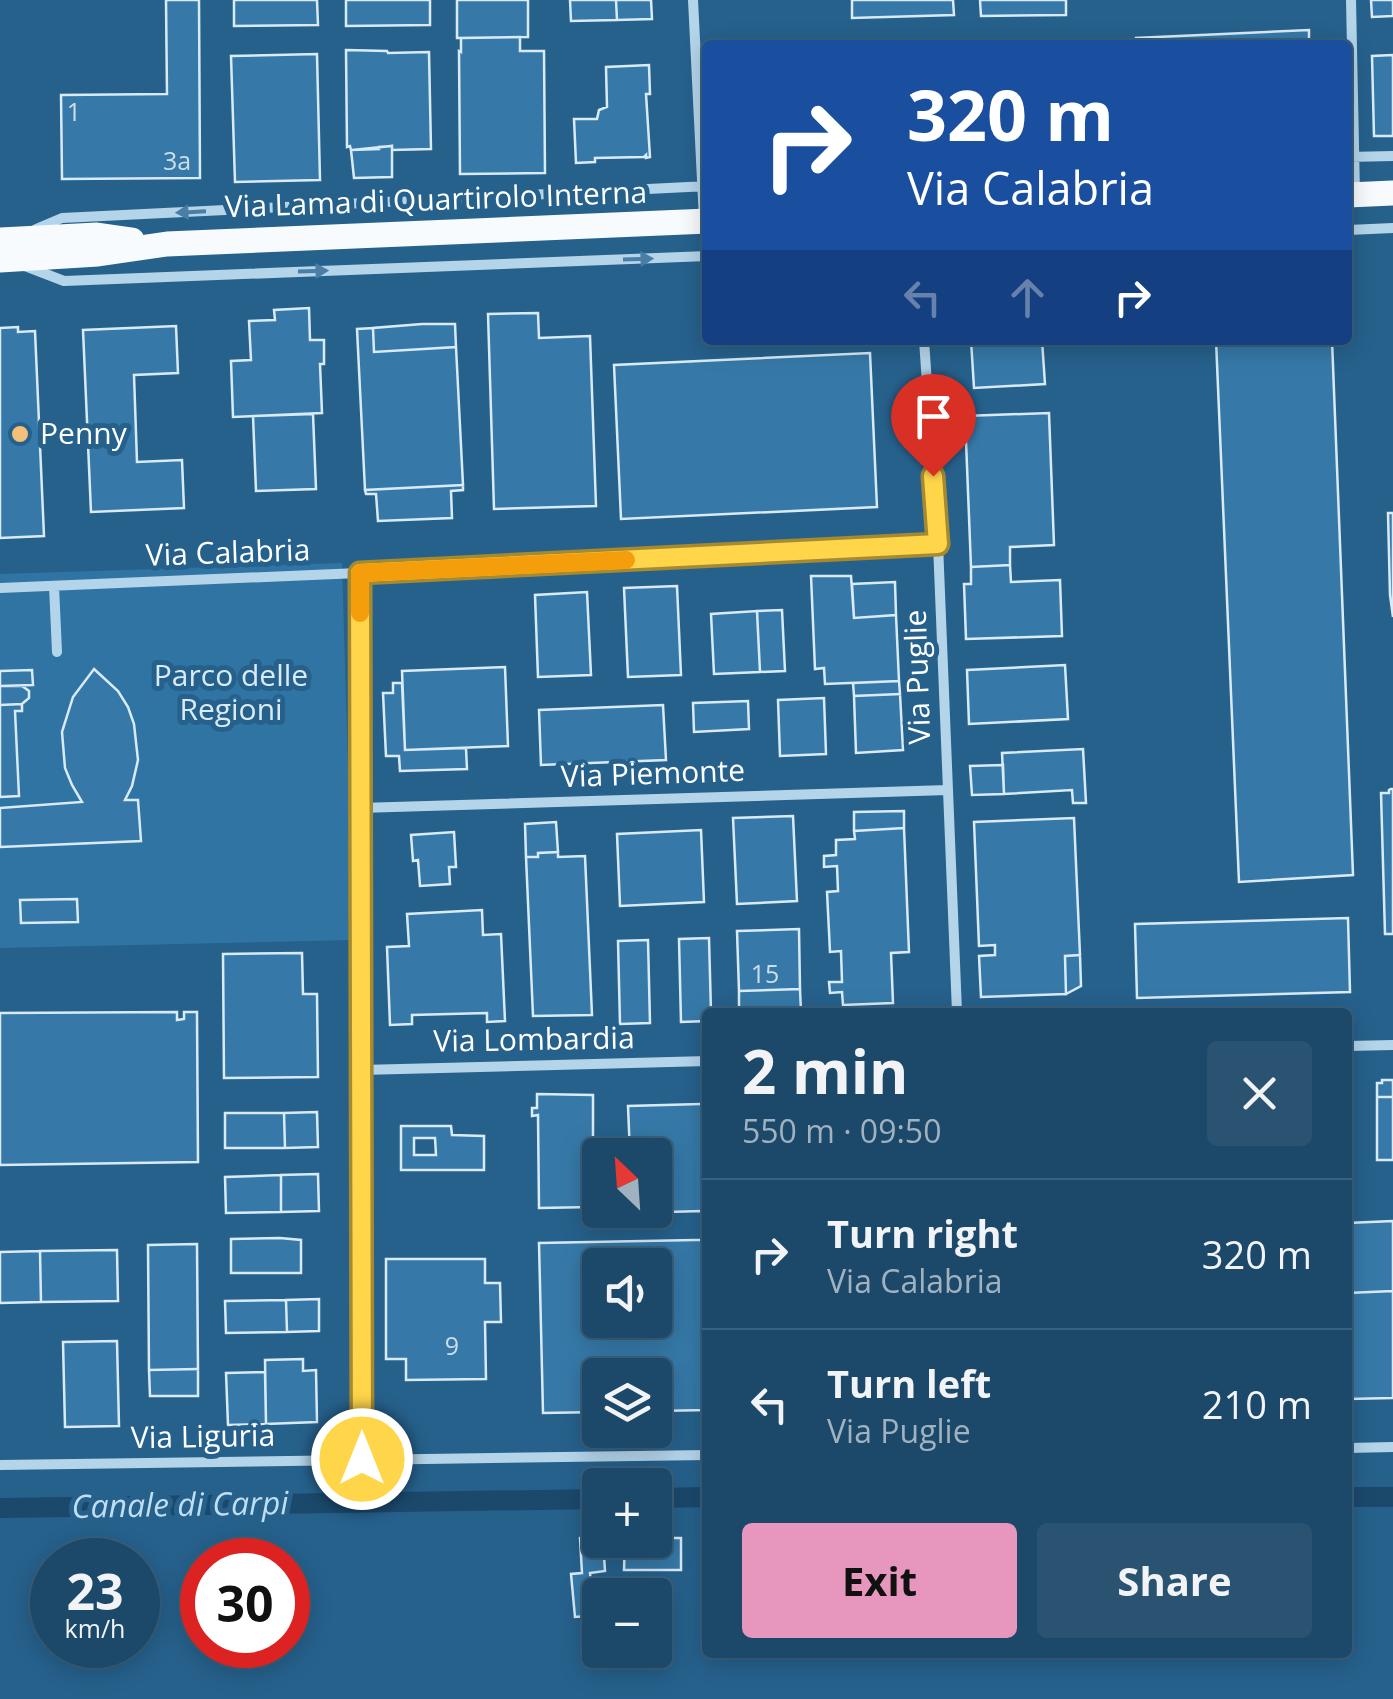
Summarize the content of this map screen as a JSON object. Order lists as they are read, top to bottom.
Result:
{
  "streets": {
    "main road": ["Via Lama di Quartirolo Interna"],
    "street": [
      "Via Calabria",
      "Via Puglie",
      "Via Piemonte",
      "Via Lombardia",
      "Via Liguria"
    ]
  },
  "crossings": [
    ["Via Calabria", "Via Puglie"],
    ["Via Puglie", "Via Piemonte"]
  ],
  "water": ["Canale di Carpi"],
  "parks": ["Parco delle Regioni"],
  "places": ["Penny"],
  "house_numbers": [
    "1",
    "3a",
    "15",
    "9"
  ],
  "north": "top left",
  "page": {
    "turn": ["320 m", "Via Calabria"],
    "heading": ["2 min", "550 m · 09:50"],
    "map_buttons": ["+", "−"],
    "list": [
      {
        "name": "Turn right",
        "note": "Via Calabria",
        "value": "320 m"
      },
      {
        "name": "Turn left",
        "note": "Via Puglie",
        "value": "210 m"
      }
    ],
    "buttons": ["Exit", "Share"],
    "speed": "23 km/h",
    "limit": "30"
  }
}
